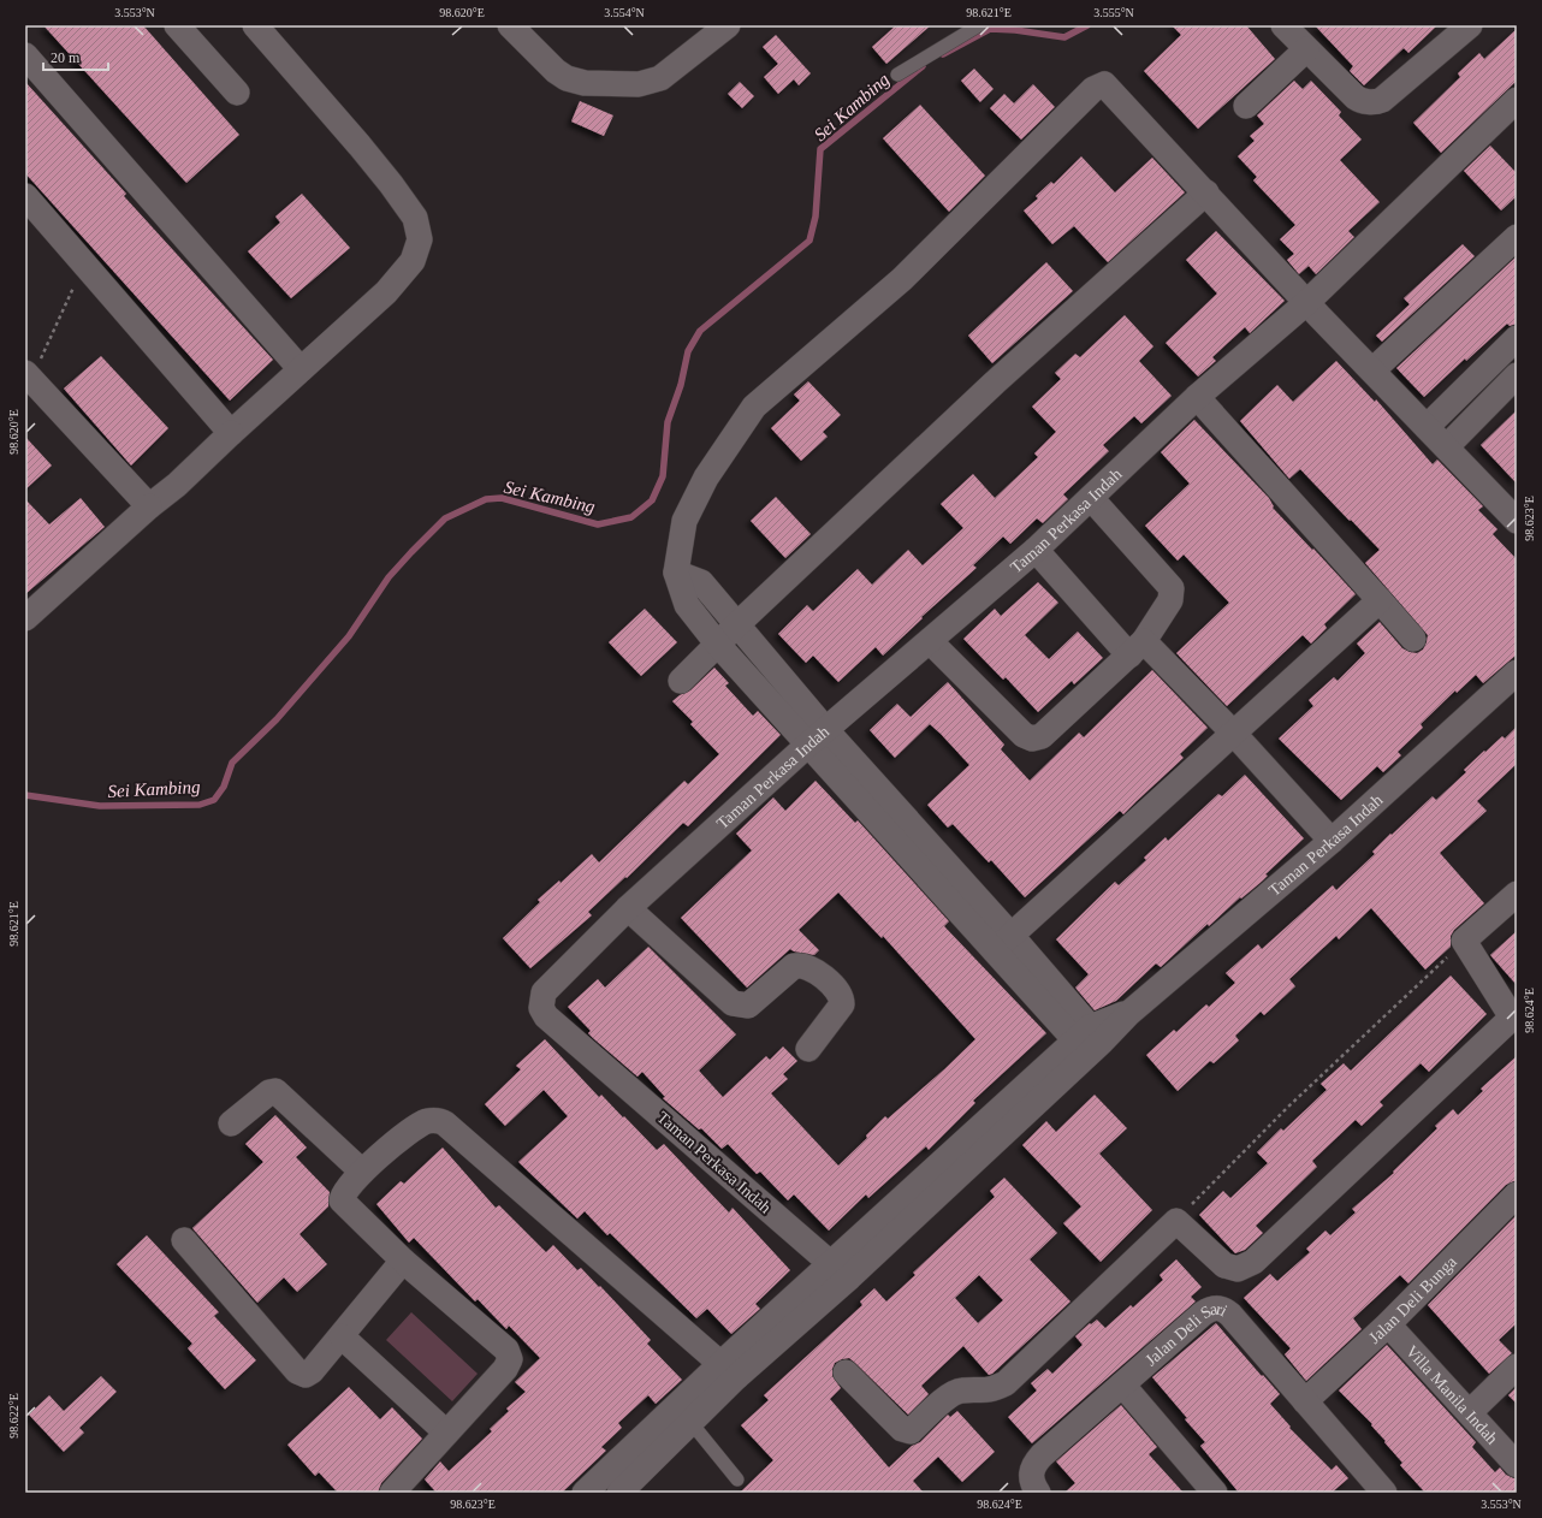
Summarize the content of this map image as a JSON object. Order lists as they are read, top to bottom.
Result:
{
  "streets": {
    "street": [
      "Taman Perkasa Indah",
      "Jalan Deli Bunga",
      "Jalan Deli Sari",
      "Villa Manila Indah"
    ]
  },
  "crossings": [
    ["Jalan Deli Bunga", "Jalan Deli Sari"],
    ["Jalan Deli Bunga", "Villa Manila Indah"]
  ],
  "water": ["Sei Kambing"],
  "scale_bar": "20 m",
  "coordinates": [
    "3.553°N",
    "98.620°E",
    "3.554°N",
    "98.621°E",
    "3.555°N",
    "98.623°E",
    "98.624°E",
    "98.622°E"
  ]
}
